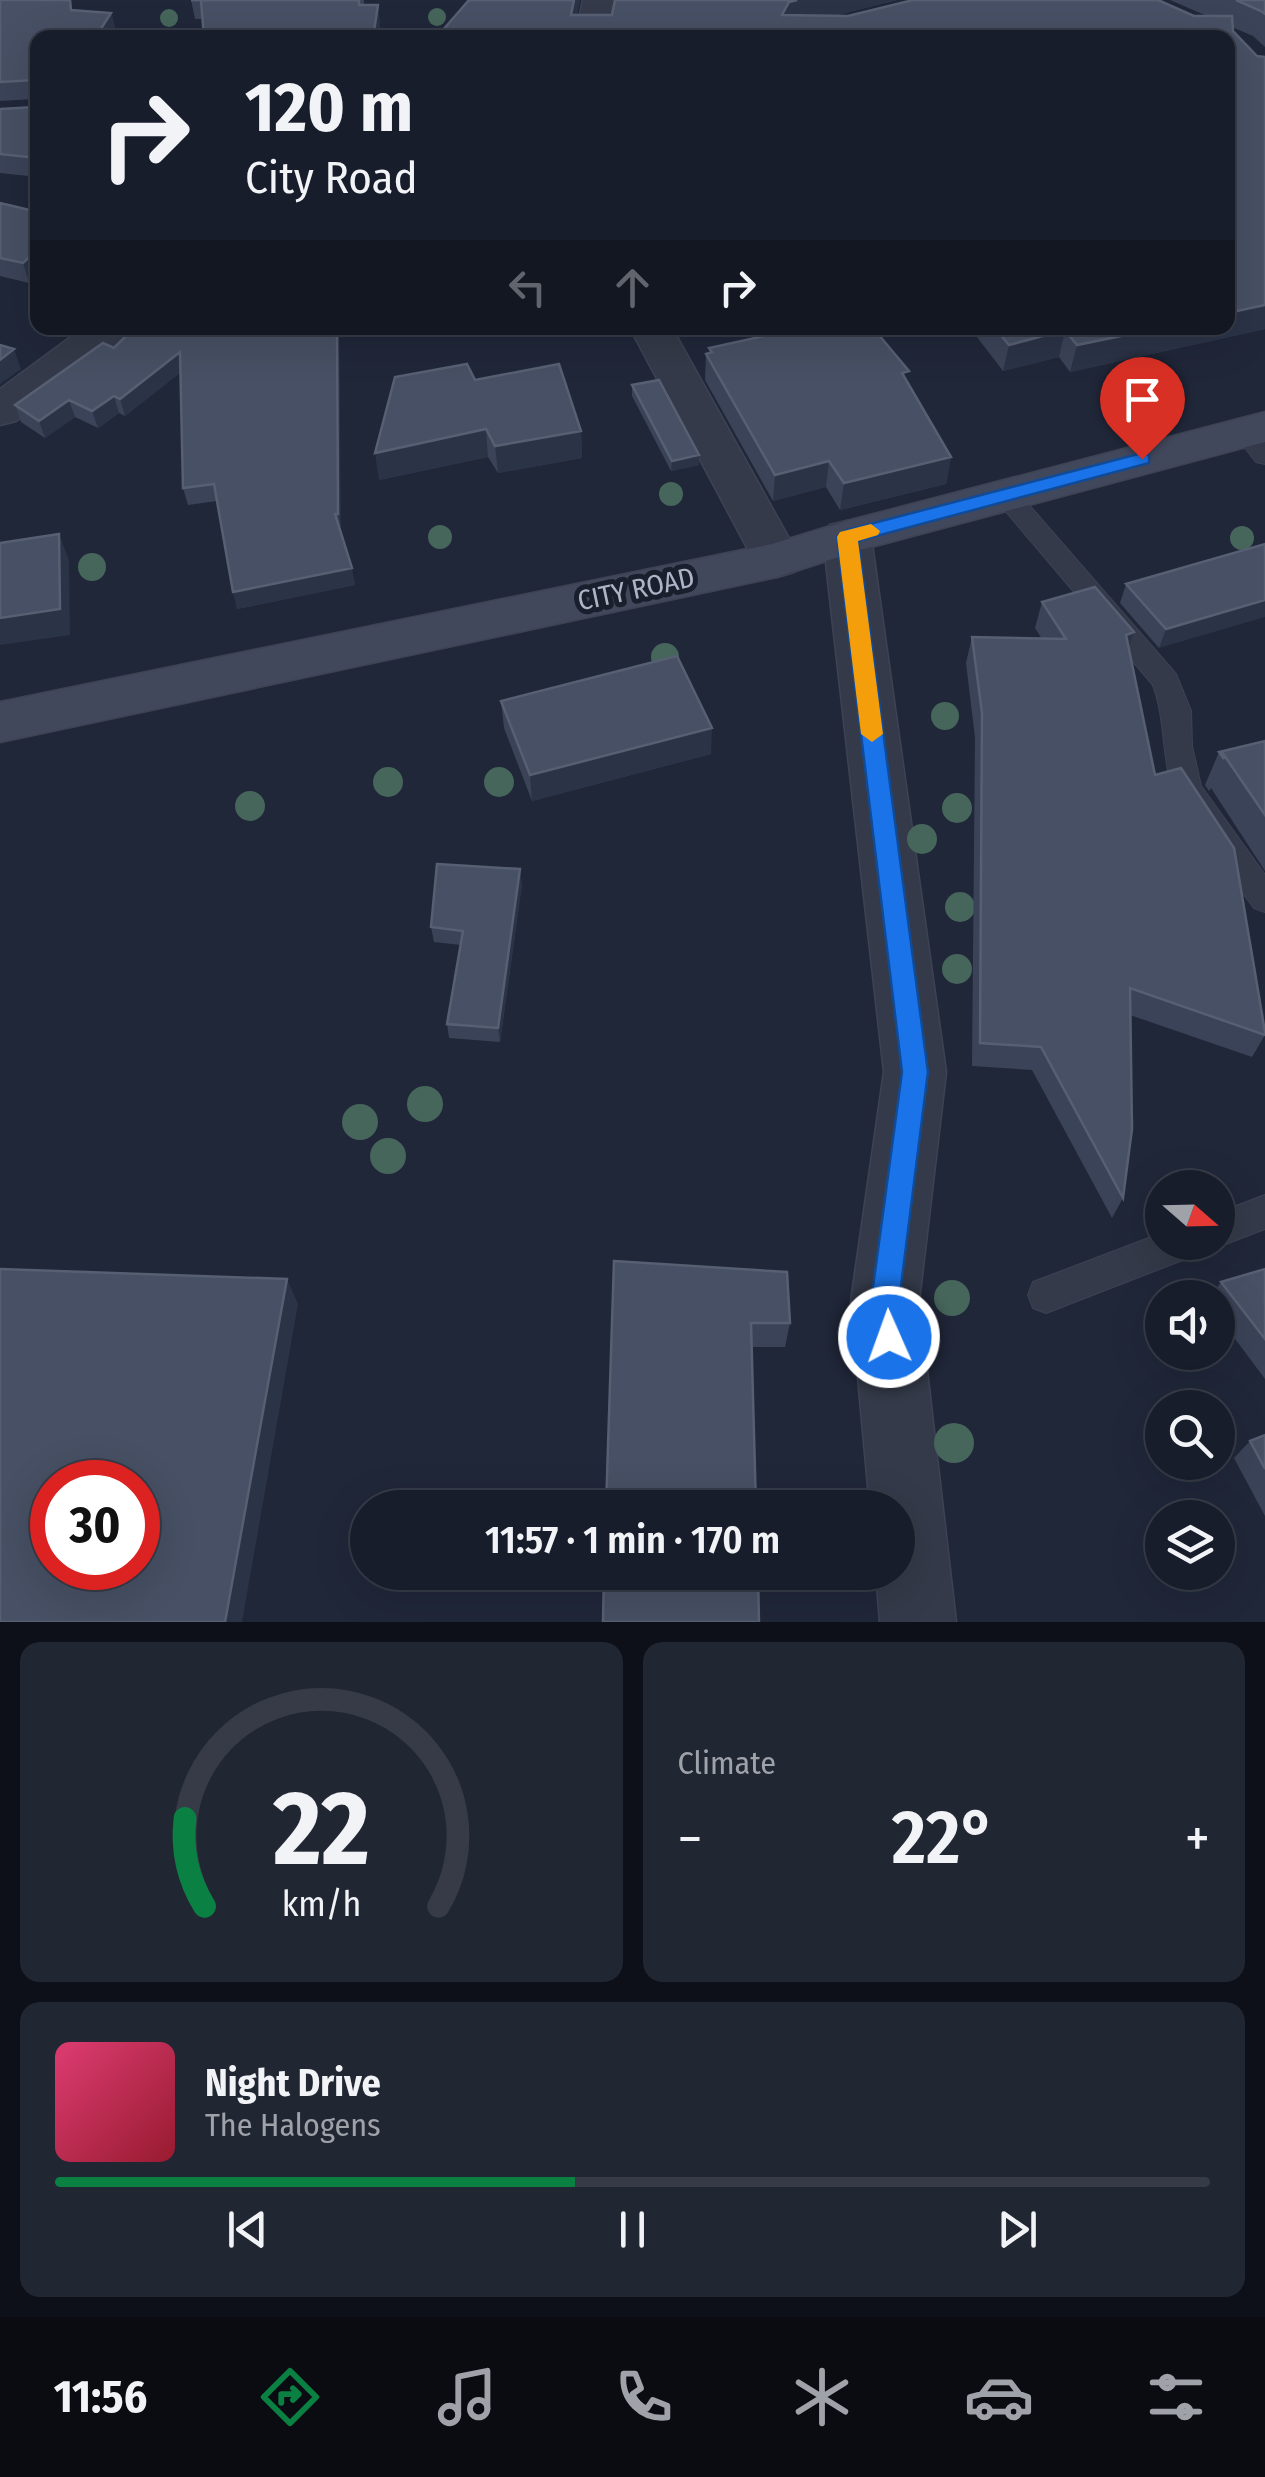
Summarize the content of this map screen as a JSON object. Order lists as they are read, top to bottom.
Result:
{
  "streets": {
    "main road": ["CITY ROAD"]
  },
  "north": "right",
  "page": {
    "turn": ["120 m", "City Road"],
    "limit": "30",
    "trip": "11:57 · 1 min · 170 m",
    "tile": "Climate",
    "heat": ["−", "22°", "+"],
    "song": ["Night Drive", "The Halogens"],
    "tabs": "11:56",
    "gauge": ["22", "km/h"]
  }
}
